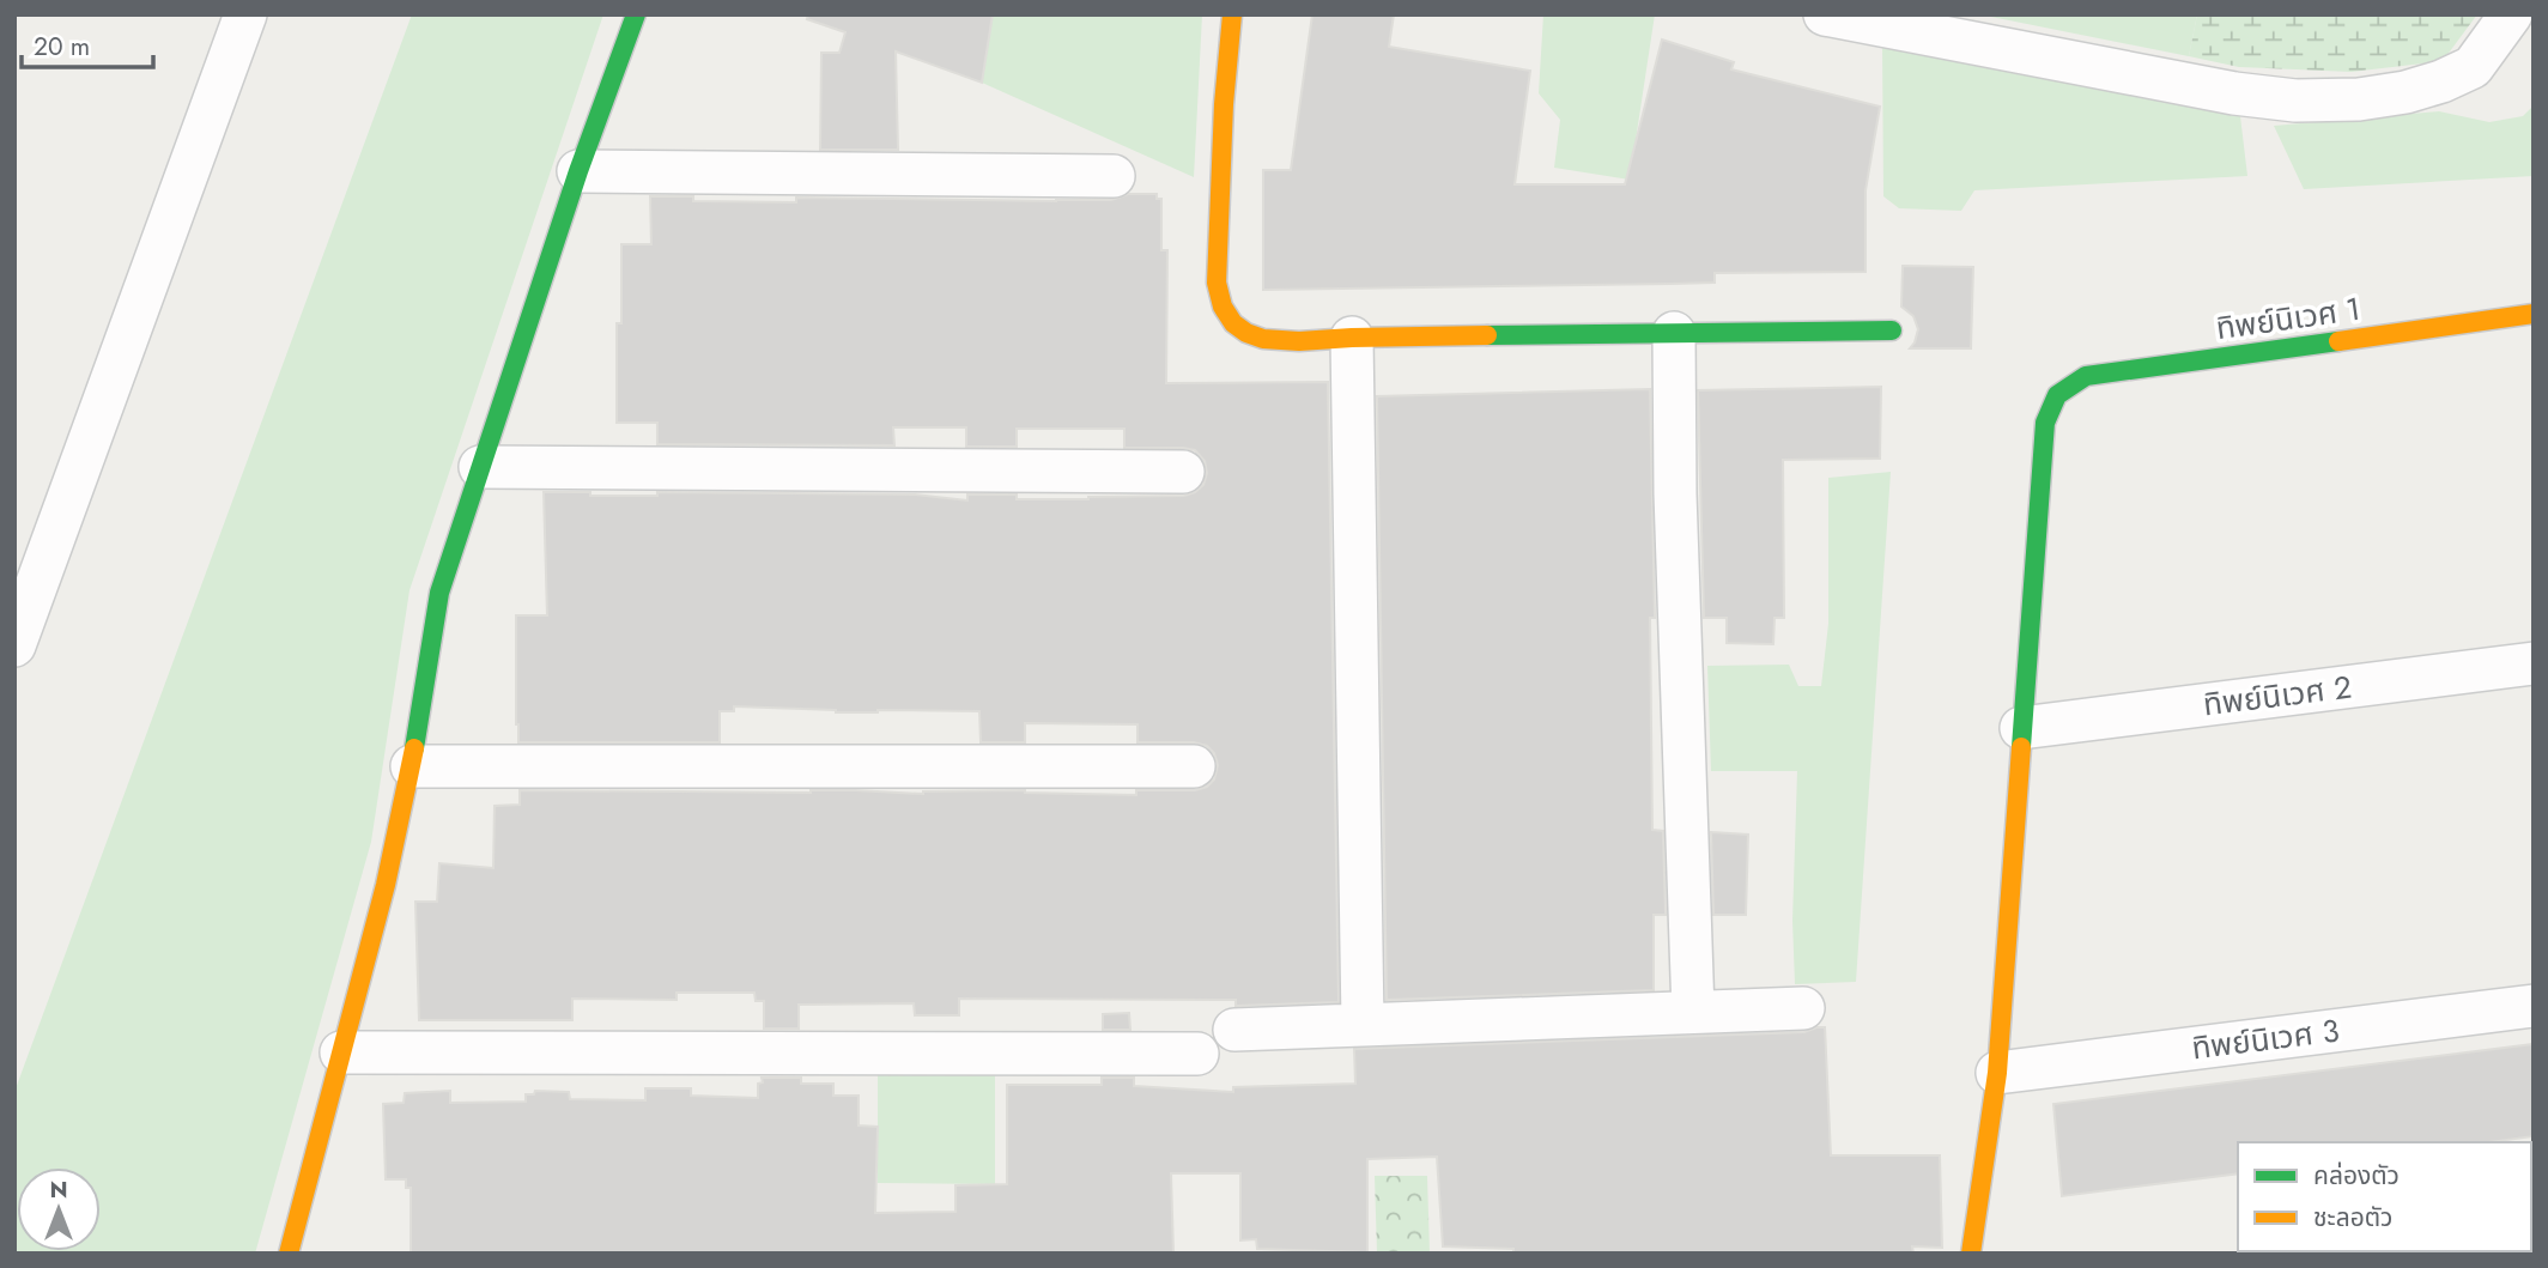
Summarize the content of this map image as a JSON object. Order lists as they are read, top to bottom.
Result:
{
  "streets": {
    "street": ["ทิพย์นิเวศ 1", "ทิพย์นิเวศ 2", "ทิพย์นิเวศ 3"]
  },
  "crossings": [
    ["ทิพย์นิเวศ 1", "ทิพย์นิเวศ 2"]
  ],
  "legend": ["คล่องตัว", "ชะลอตัว"],
  "scale_bar": "20 m",
  "north": "top"
}
